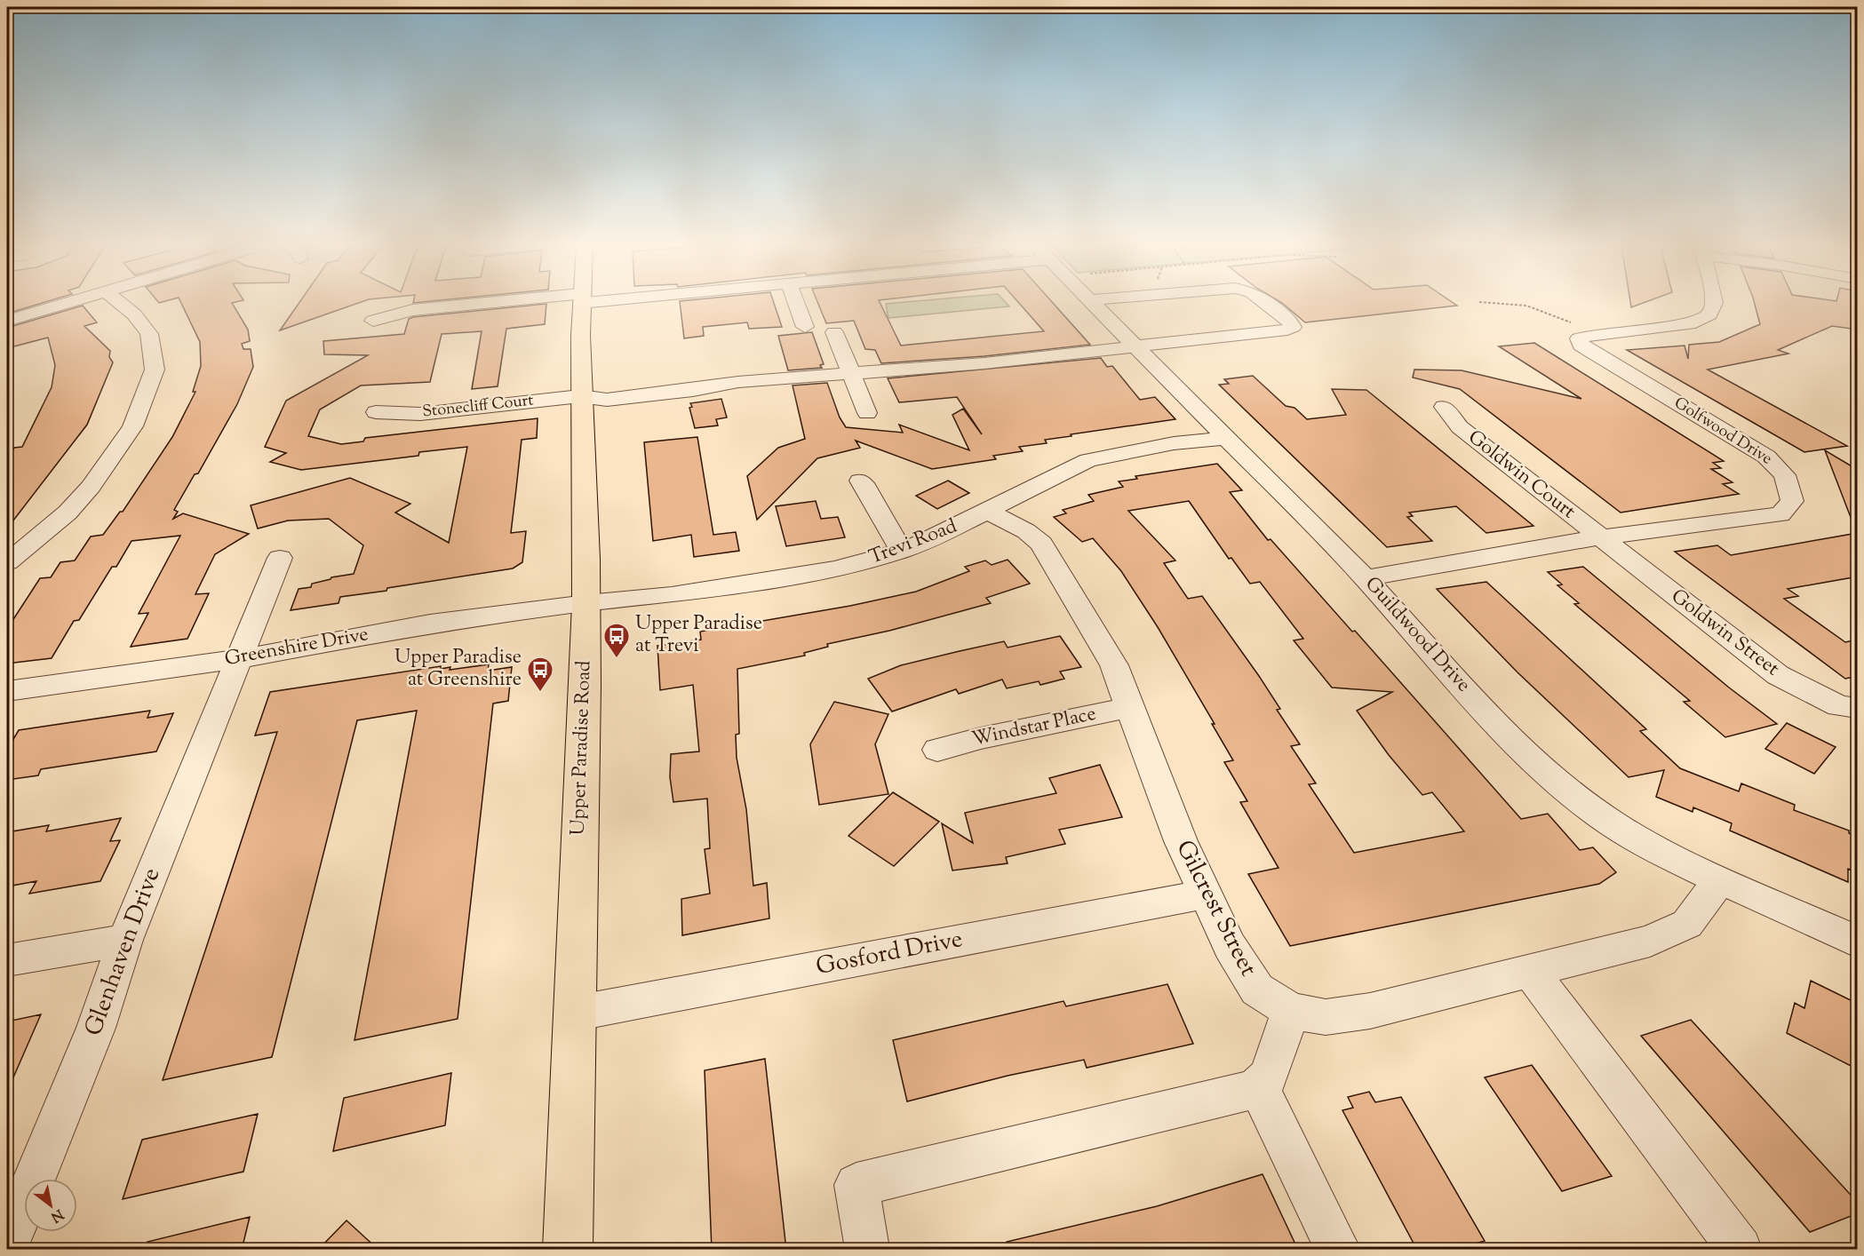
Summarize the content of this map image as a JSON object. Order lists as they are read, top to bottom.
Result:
{
  "streets": {
    "main road": ["Upper Paradise Road"],
    "street": [
      "Stonecliff Court",
      "Golfwood Drive",
      "Goldwin Court",
      "Trevi Road",
      "Goldwin Street",
      "Guildwood Drive",
      "Greenshire Drive",
      "Windstar Place",
      "Gilcrest Street",
      "Glenhaven Drive",
      "Gosford Drive"
    ]
  },
  "crossings": [
    ["Stonecliff Court", "Guildwood Drive"],
    ["Stonecliff Court", "Upper Paradise Road"],
    ["Golfwood Drive", "Goldwin Court"],
    ["Golfwood Drive", "Goldwin Street"],
    ["Golfwood Drive", "Guildwood Drive"],
    ["Goldwin Court", "Goldwin Street"],
    ["Trevi Road", "Guildwood Drive"],
    ["Trevi Road", "Greenshire Drive"],
    ["Trevi Road", "Upper Paradise Road"],
    ["Trevi Road", "Gilcrest Street"],
    ["Guildwood Drive", "Gilcrest Street"],
    ["Greenshire Drive", "Upper Paradise Road"],
    ["Greenshire Drive", "Glenhaven Drive"],
    ["Windstar Place", "Gilcrest Street"],
    ["Upper Paradise Road", "Gosford Drive"],
    ["Gilcrest Street", "Gosford Drive"]
  ],
  "places": {
    "bus stop": ["Upper Paradise at Trevi", "Upper Paradise at Greenshire"]
  },
  "north": "bottom right"
}
